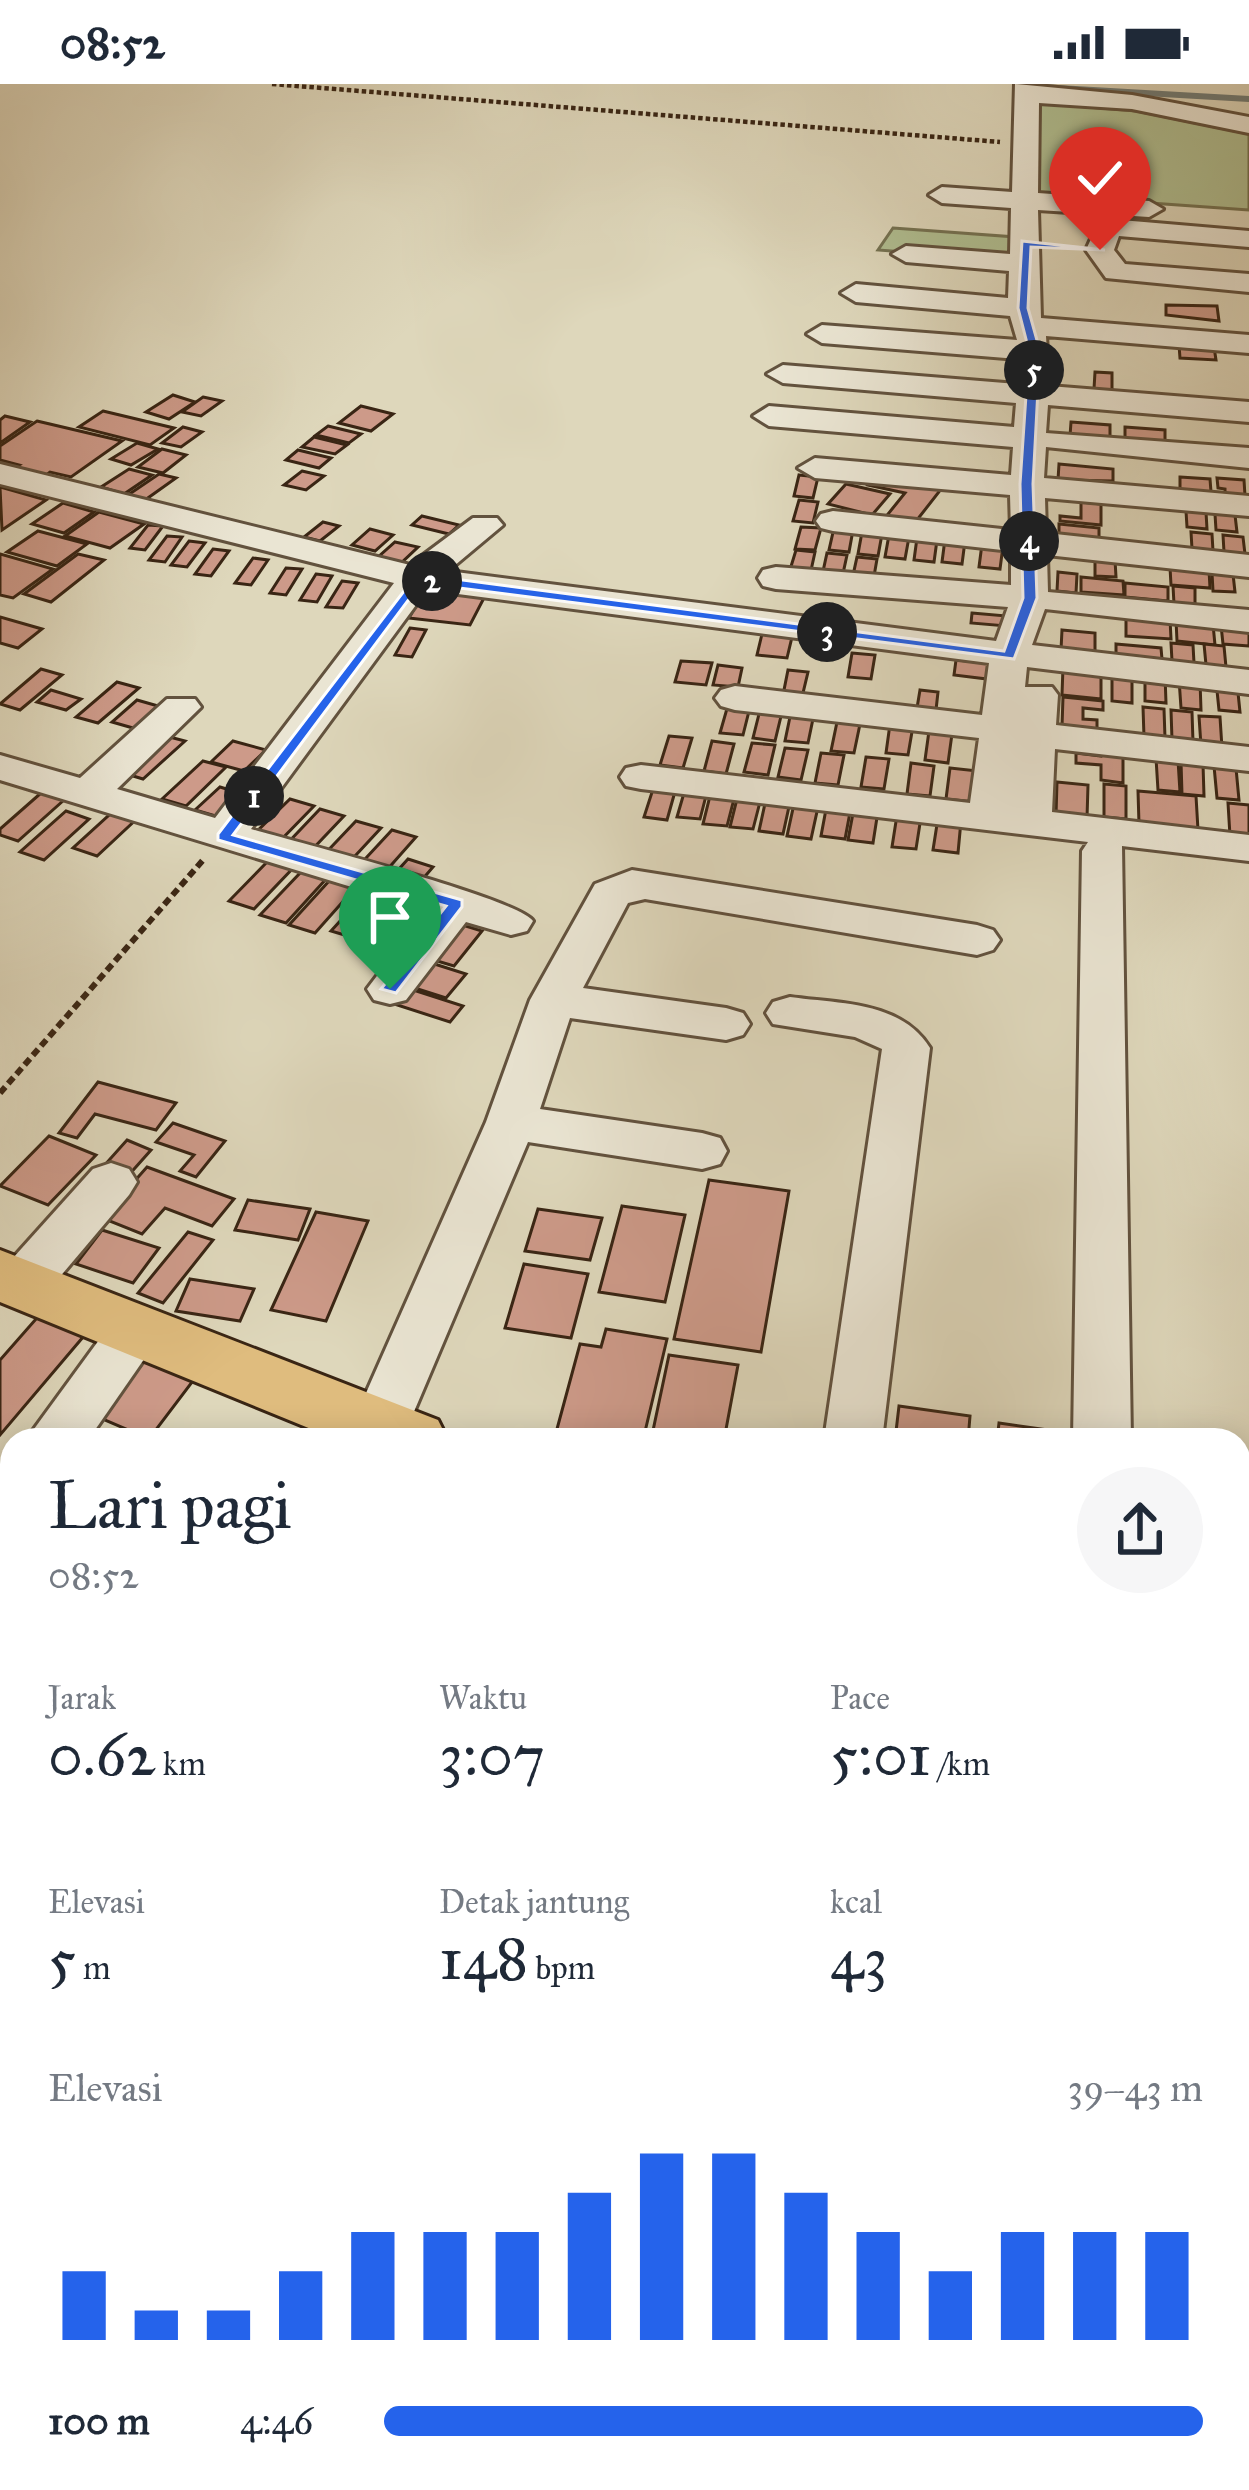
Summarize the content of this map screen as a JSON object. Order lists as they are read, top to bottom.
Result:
{
  "page": {
    "status": "08:52",
    "pins": [
      "5",
      "4",
      "2",
      "3",
      "1"
    ],
    "heading": ["Lari pagi", "08:52"],
    "stats": [
      ["Jarak", "0.62 km"],
      ["Waktu", "3:07"],
      ["Pace", "5:01 /km"],
      ["Elevasi", "5 m"],
      ["Detak jantung", "148 bpm"],
      ["kcal", "43"]
    ],
    "chart": ["Elevasi", "39–43 m"],
    "list": [
      {
        "name": "100 m",
        "note": "4:46"
      }
    ]
  }
}
